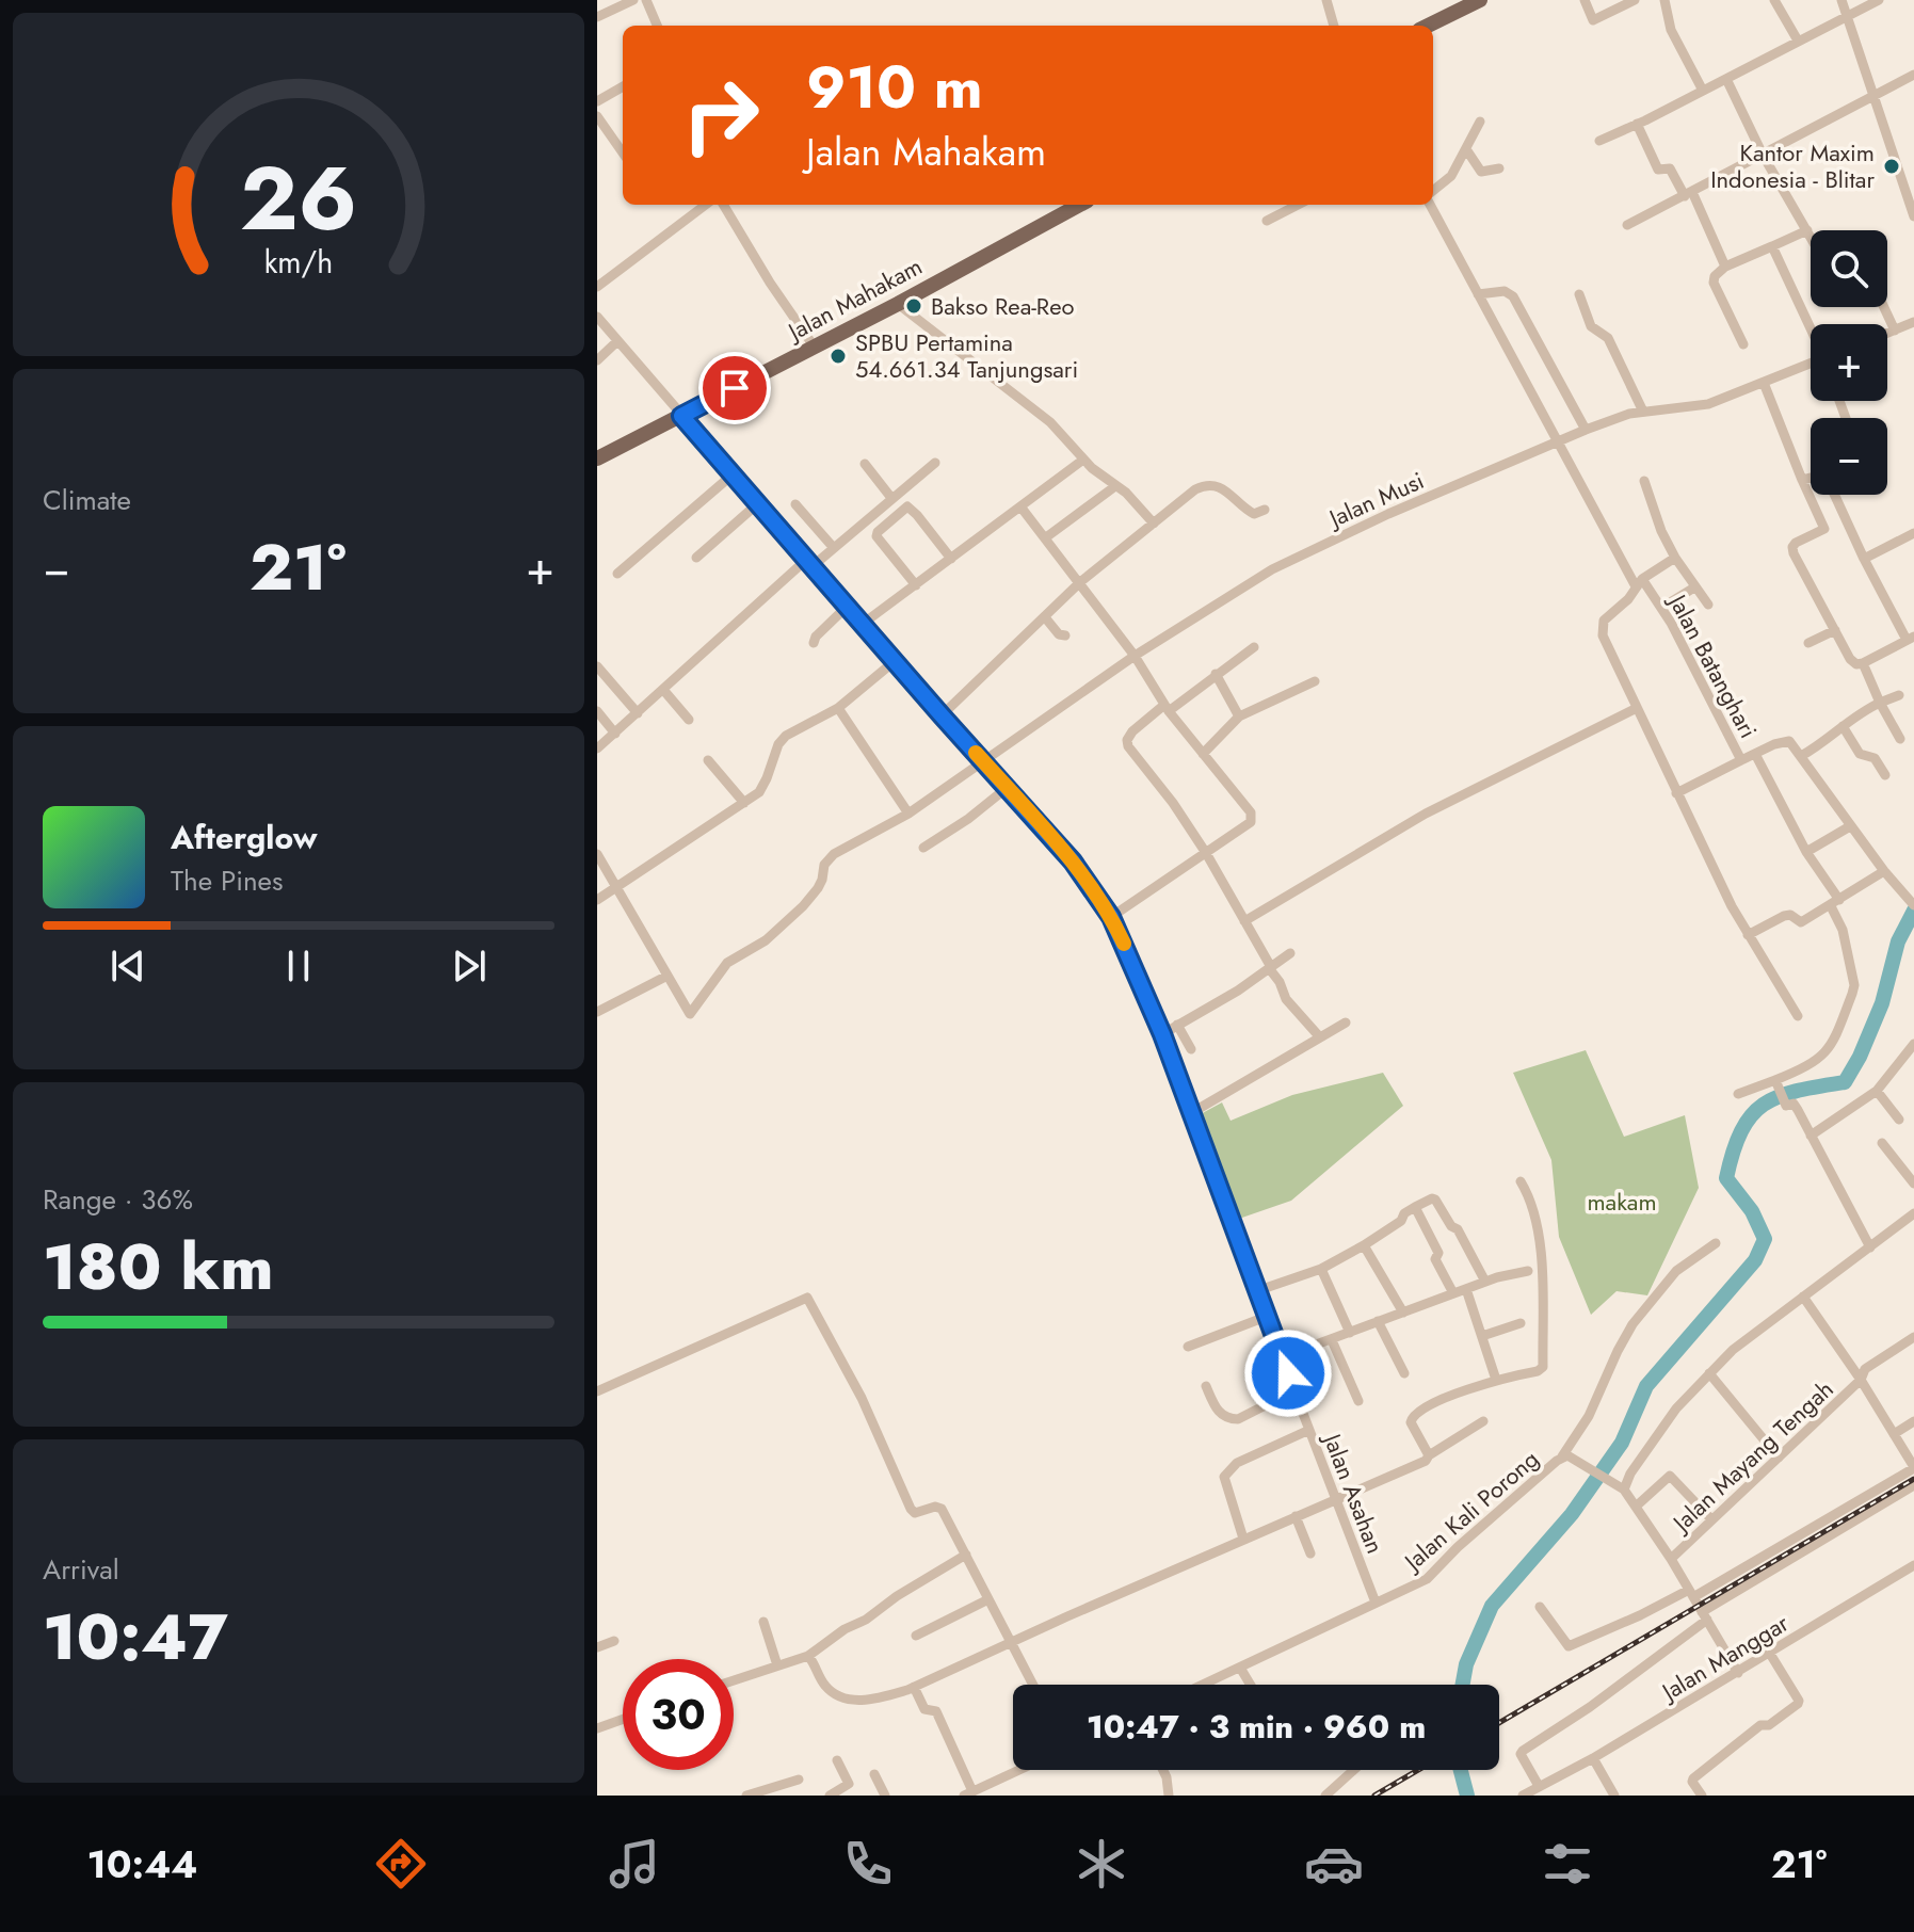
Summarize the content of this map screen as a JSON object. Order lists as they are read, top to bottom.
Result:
{
  "streets": {
    "main road": ["Jalan Mahakam"],
    "street": [
      "Jalan Musi",
      "Jalan Batanghari",
      "Jalan Mayang Tengah",
      "Jalan Asahan",
      "Jalan Kali Porong",
      "Jalan Manggar"
    ]
  },
  "crossings": [
    ["Jalan Mahakam", "Jalan Asahan"],
    ["Jalan Musi", "Jalan Batanghari"],
    ["Jalan Musi", "Jalan Asahan"],
    ["Jalan Mayang Tengah", "Jalan Kali Porong"],
    ["Jalan Asahan", "Jalan Kali Porong"],
    ["Jalan Kali Porong", "Jalan Manggar"]
  ],
  "parks": ["makam"],
  "places": ["Kantor Maxim Indonesia - Blitar", "Bakso Rea-Reo", "SPBU Pertamina 54.661.34 Tanjungsari"],
  "page": {
    "turn": ["910 m", "Jalan Mahakam"],
    "map_buttons": ["+", "−"],
    "tile": [
      "Climate",
      ["Range · 36%", "180 km"],
      ["Arrival", "10:47"]
    ],
    "heat": ["−", "21°", "+"],
    "song": ["Afterglow", "The Pines"],
    "limit": "30",
    "trip": "10:47 · 3 min · 960 m",
    "tabs": ["10:44", "21°"],
    "gauge": ["26", "km/h"]
  }
}
